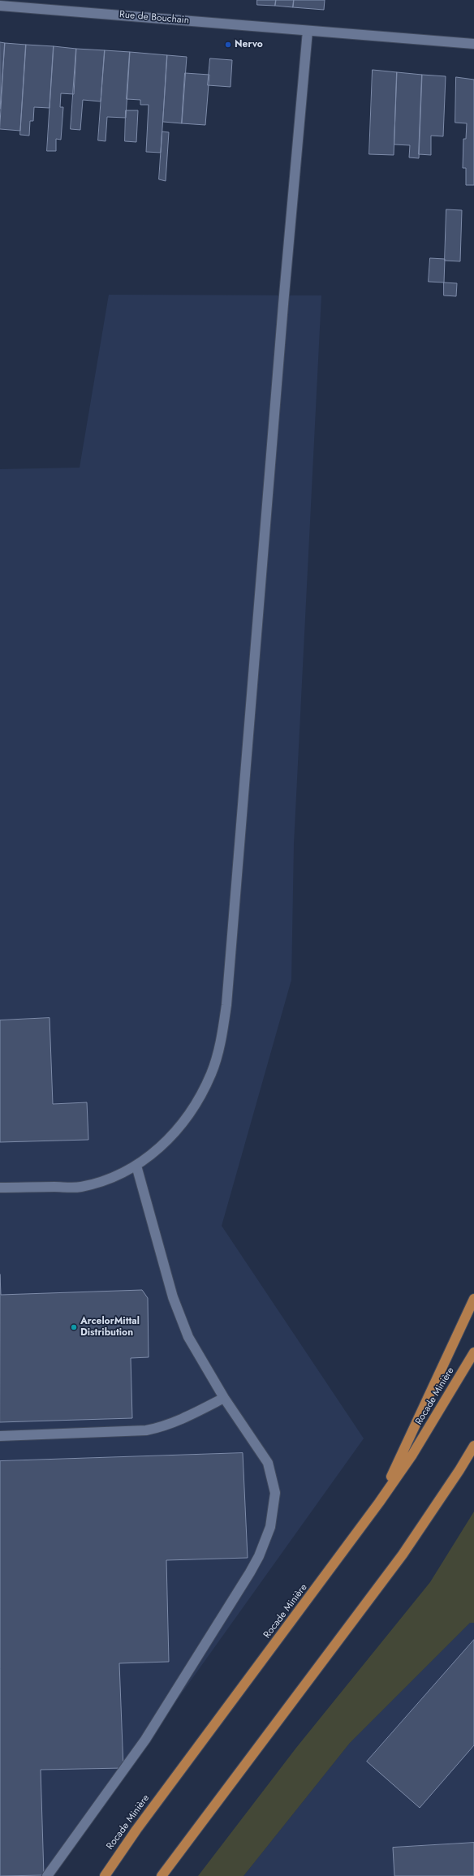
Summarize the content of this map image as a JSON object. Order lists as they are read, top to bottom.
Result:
{
  "streets": {
    "highway": ["Rocade Minière"],
    "street": ["Rue de Bouchain"]
  },
  "places": ["Nervo", "ArcelorMittal Distribution"]
}
